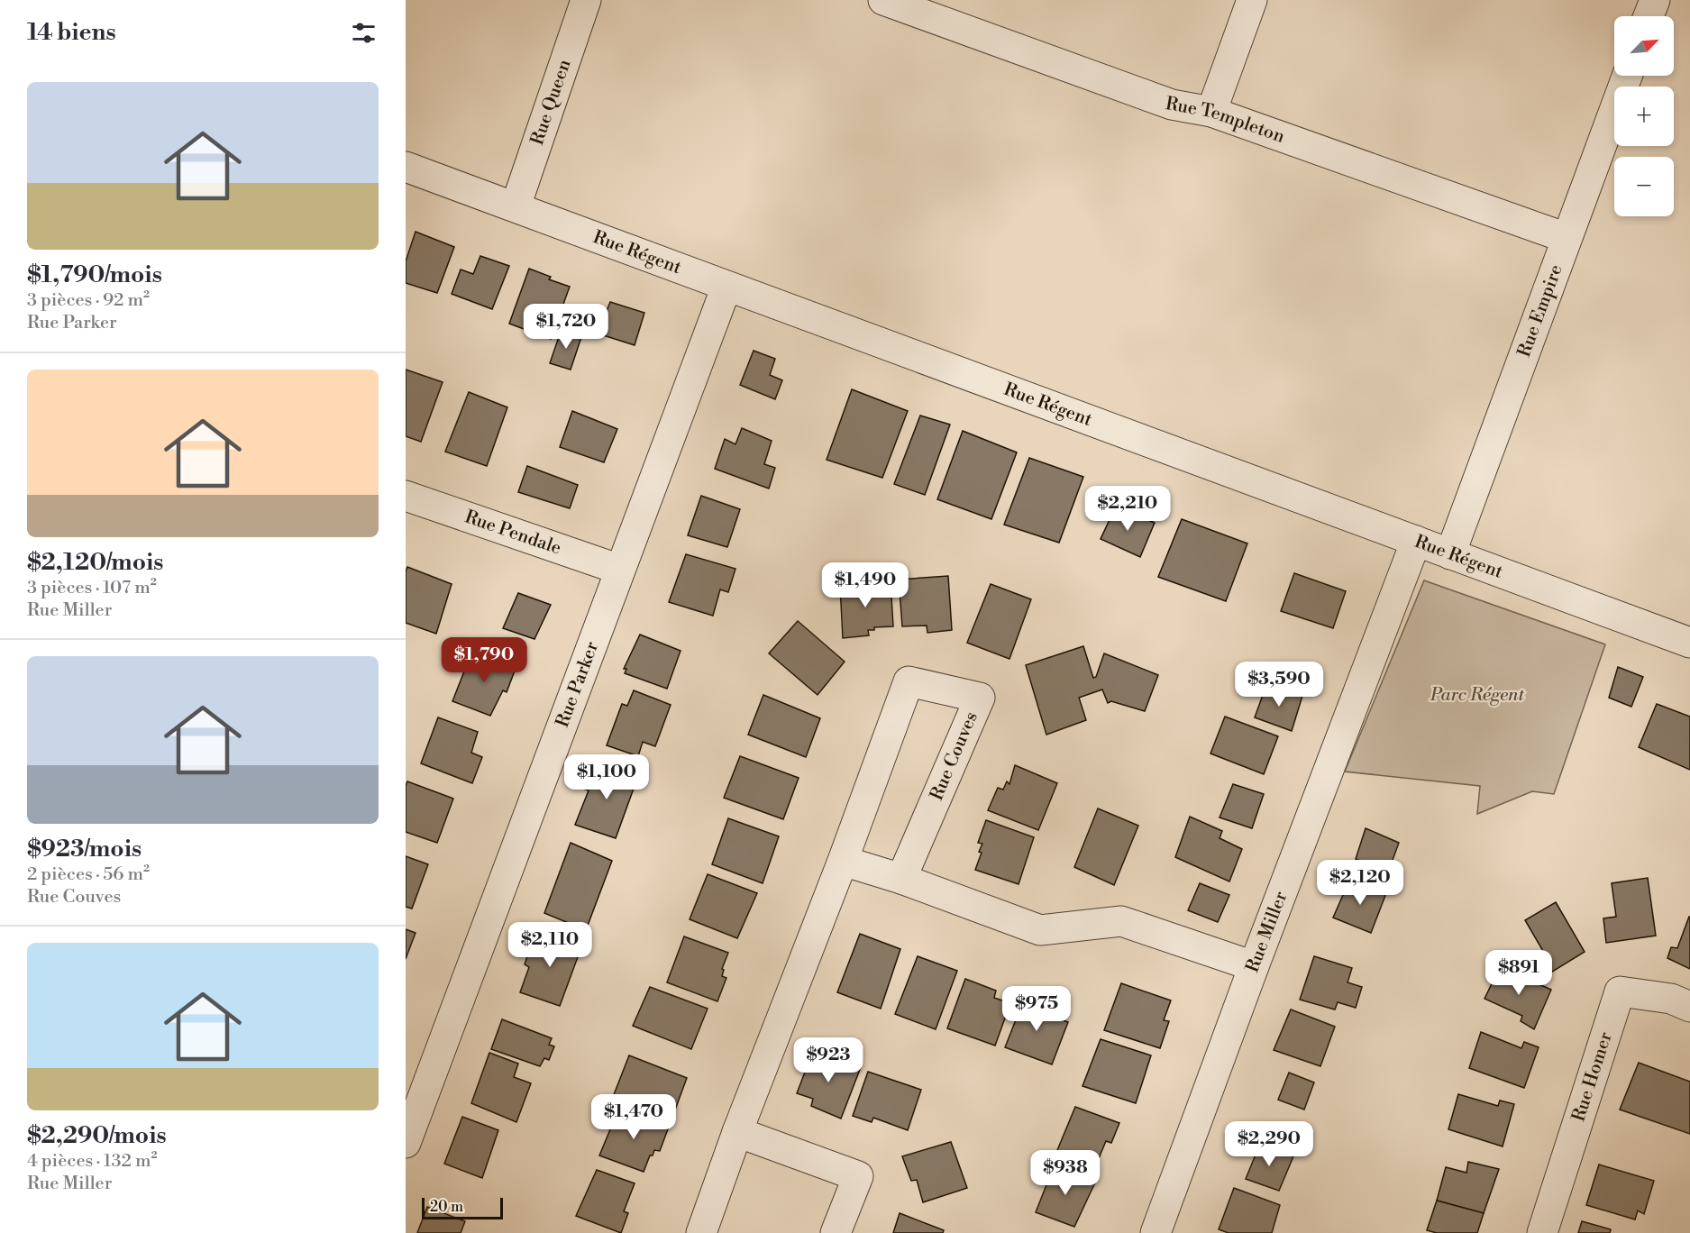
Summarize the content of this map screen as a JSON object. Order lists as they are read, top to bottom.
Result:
{
  "streets": {
    "street": [
      "Rue Queen",
      "Rue Templeton",
      "Rue Régent",
      "Rue Empire",
      "Rue Pendale",
      "Rue Parker",
      "Rue Couves",
      "Rue Miller",
      "Rue Homer"
    ]
  },
  "crossings": [
    ["Rue Queen", "Rue Régent"],
    ["Rue Templeton", "Rue Empire"],
    ["Rue Régent", "Rue Empire"],
    ["Rue Régent", "Rue Parker"],
    ["Rue Régent", "Rue Miller"],
    ["Rue Pendale", "Rue Parker"]
  ],
  "parks": ["Parc Régent"],
  "scale_bar": "20 m",
  "north": "top right",
  "page": {
    "heading": "14 biens",
    "map_buttons": ["+", "−"],
    "list": [
      {
        "name": "$1,790/mois",
        "note": "3 pièces · 92 m² · Rue Parker"
      },
      {
        "name": "$2,120/mois",
        "note": "3 pièces · 107 m² · Rue Miller"
      },
      {
        "name": "$923/mois",
        "note": "2 pièces · 56 m² · Rue Couves"
      },
      {
        "name": "$2,290/mois",
        "note": "4 pièces · 132 m² · Rue Miller"
      }
    ],
    "price": [
      "$1,720",
      "$2,210",
      "$1,490",
      "$1,790",
      "$3,590",
      "$1,100",
      "$2,120",
      "$2,110",
      "$891",
      "$975",
      "$923",
      "$1,470",
      "$2,290",
      "$938"
    ],
    "scale": "20 m"
  }
}
